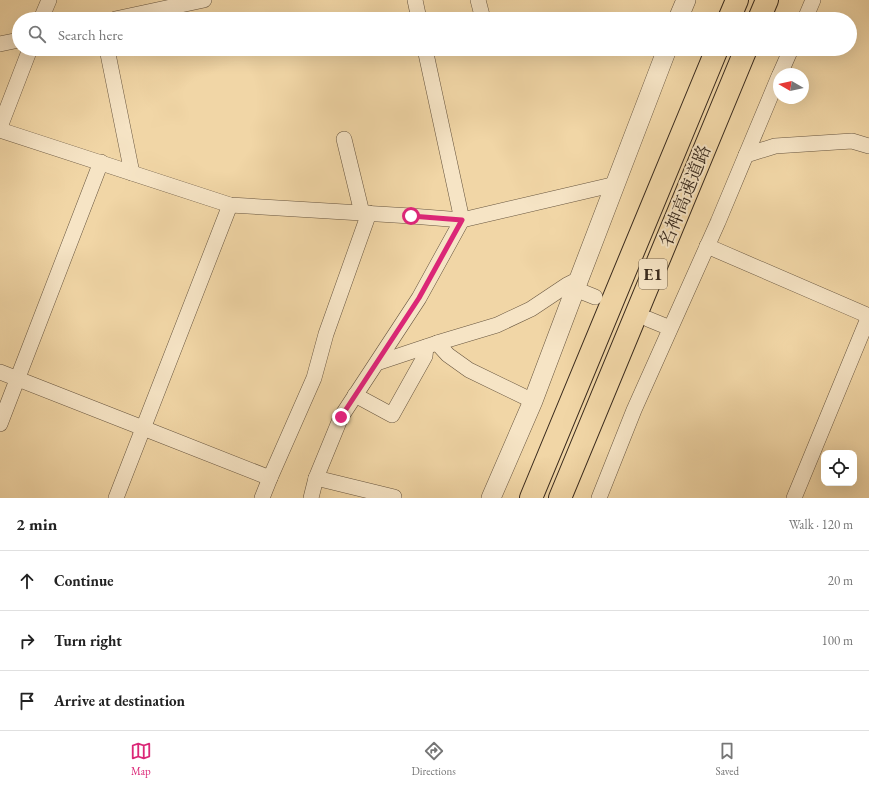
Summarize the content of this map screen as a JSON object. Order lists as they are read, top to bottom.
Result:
{
  "streets": {
    "highway": ["名神高速道路", "E1"]
  },
  "north": "left",
  "page": {
    "search": "Search here",
    "heading": ["2 min", "Walk · 120 m"],
    "list": [
      ["Continue", "20 m"],
      ["Turn right", "100 m"],
      "Arrive at destination"
    ],
    "nav": ["Map", "Directions", "Saved"]
  }
}
